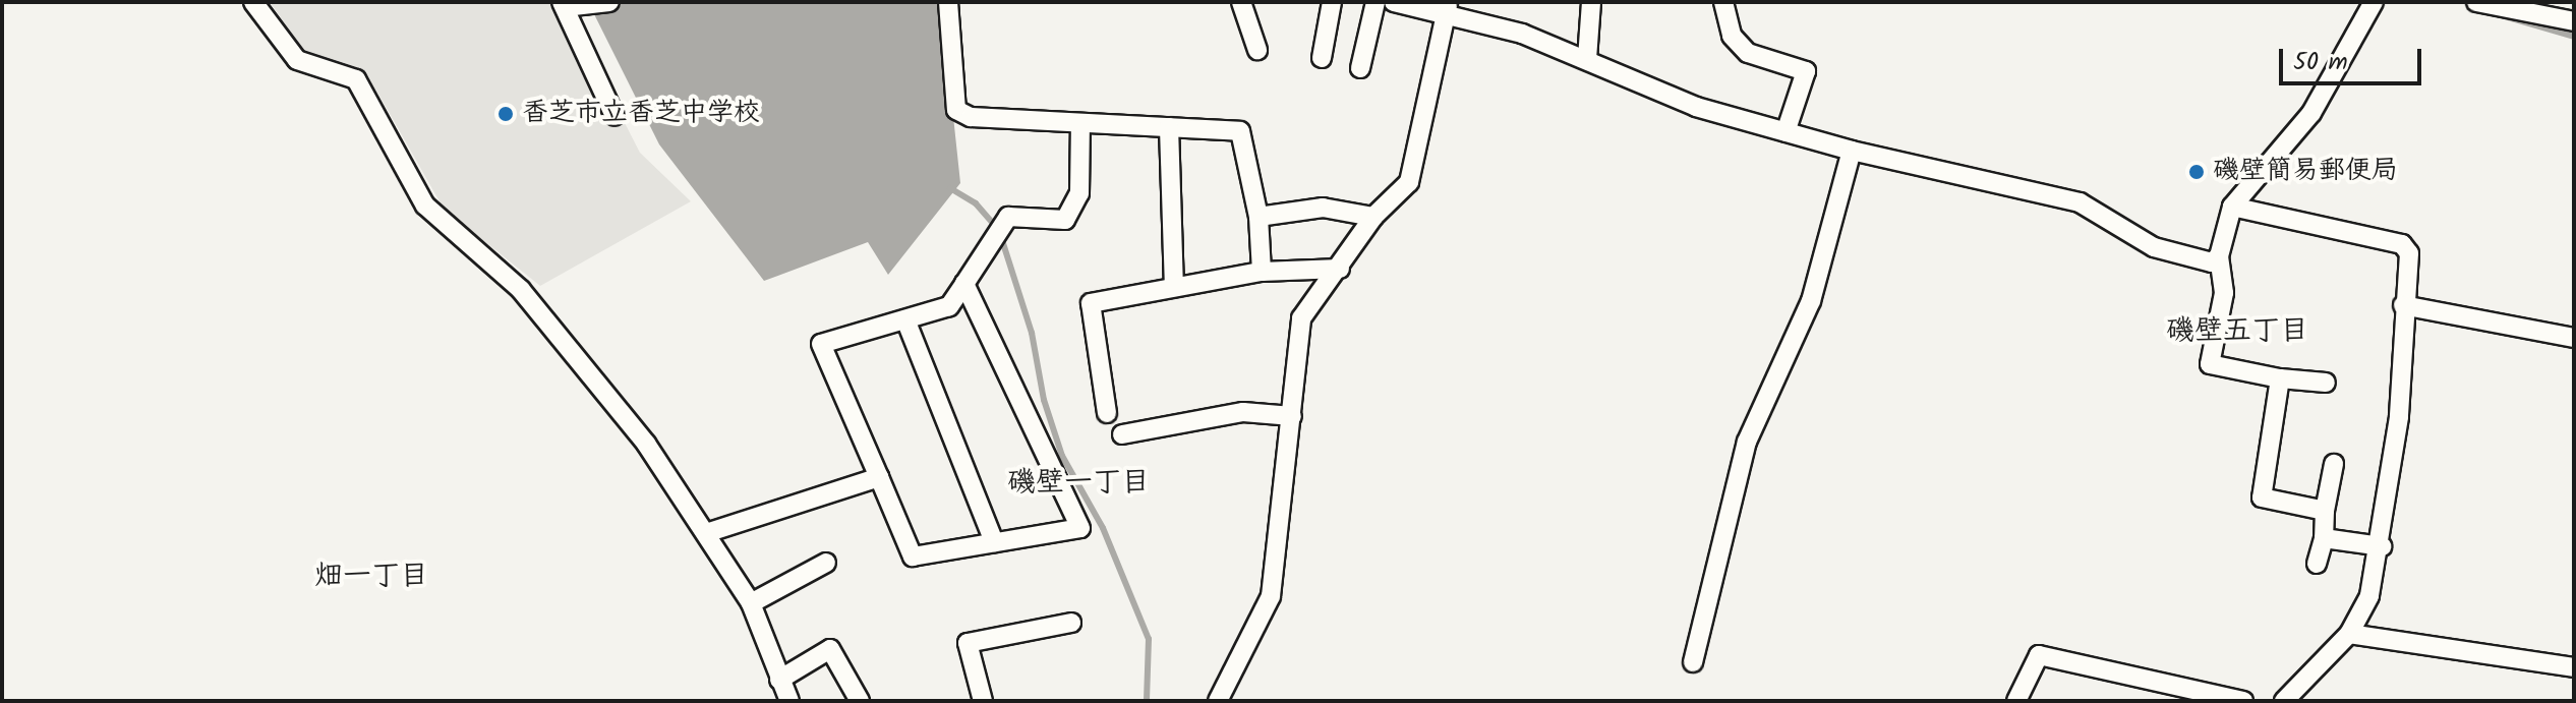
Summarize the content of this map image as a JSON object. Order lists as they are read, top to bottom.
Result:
{
  "districts": ["磯壁五丁目", "磯壁一丁目", "畑一丁目"],
  "places": ["香芝市立香芝中学校", "磯壁簡易郵便局"],
  "scale_bar": "50 m"
}
